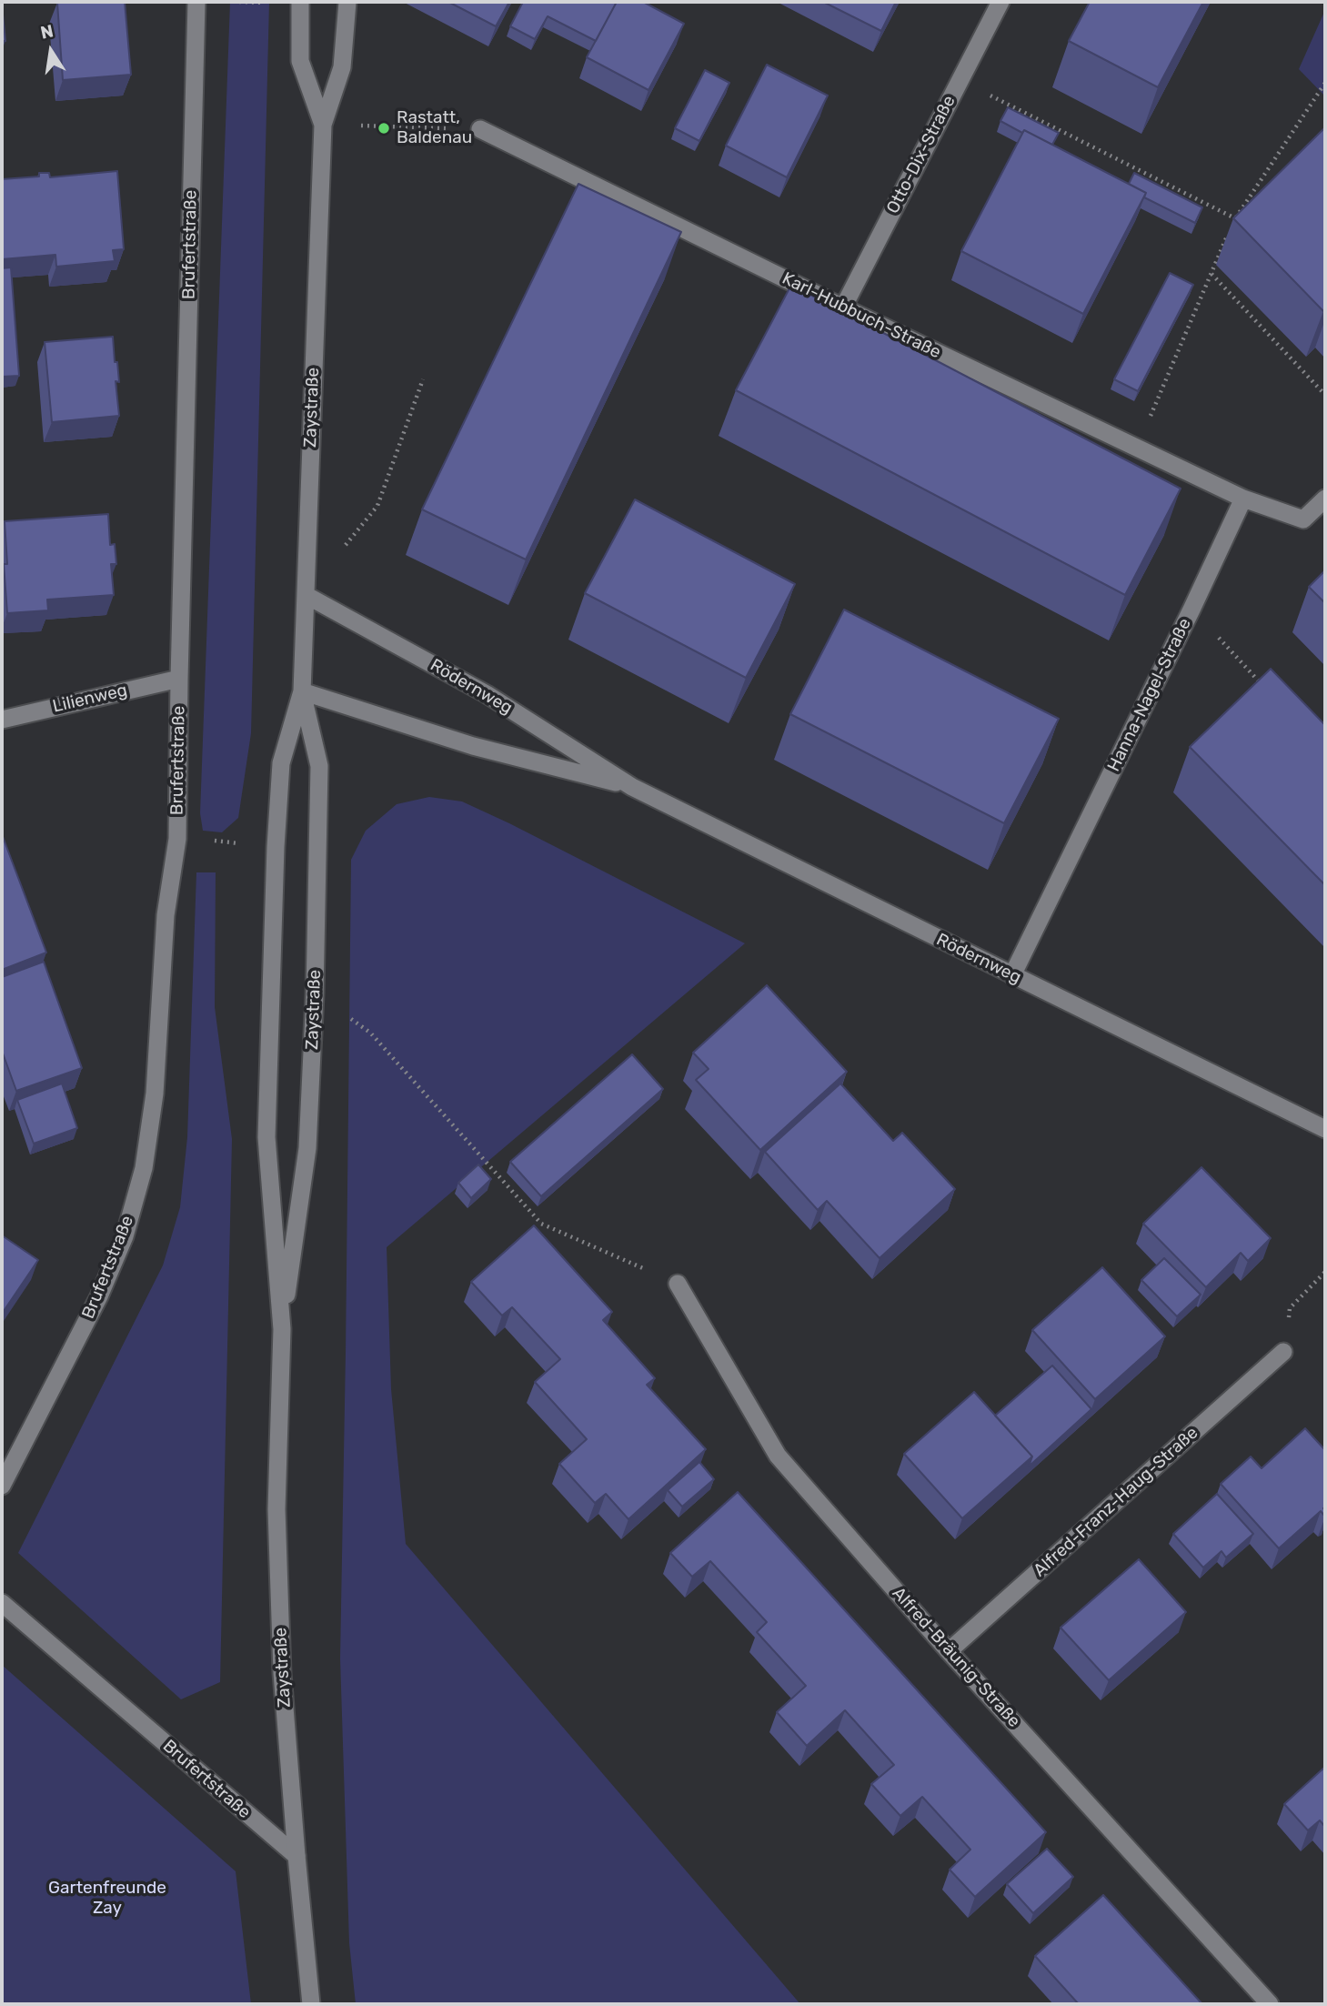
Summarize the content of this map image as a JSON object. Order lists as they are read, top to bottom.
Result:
{
  "streets": {
    "street": [
      "Otto-Dix-Straße",
      "Brufertstraße",
      "Karl-Hubbuch-Straße",
      "Zaystraße",
      "Rödernweg",
      "Hanna-Nagel-Straße",
      "Lilienweg",
      "Alfred-Franz-Haug-Straße",
      "Alfred-Bräunig-Straße"
    ]
  },
  "crossings": [
    ["Otto-Dix-Straße", "Karl-Hubbuch-Straße"],
    ["Brufertstraße", "Zaystraße"],
    ["Brufertstraße", "Lilienweg"],
    ["Karl-Hubbuch-Straße", "Hanna-Nagel-Straße"],
    ["Zaystraße", "Rödernweg"],
    ["Rödernweg", "Hanna-Nagel-Straße"],
    ["Alfred-Franz-Haug-Straße", "Alfred-Bräunig-Straße"]
  ],
  "parks": ["Gartenfreunde Zay"],
  "places": ["Rastatt, Baldenau"],
  "north": "top"
}
